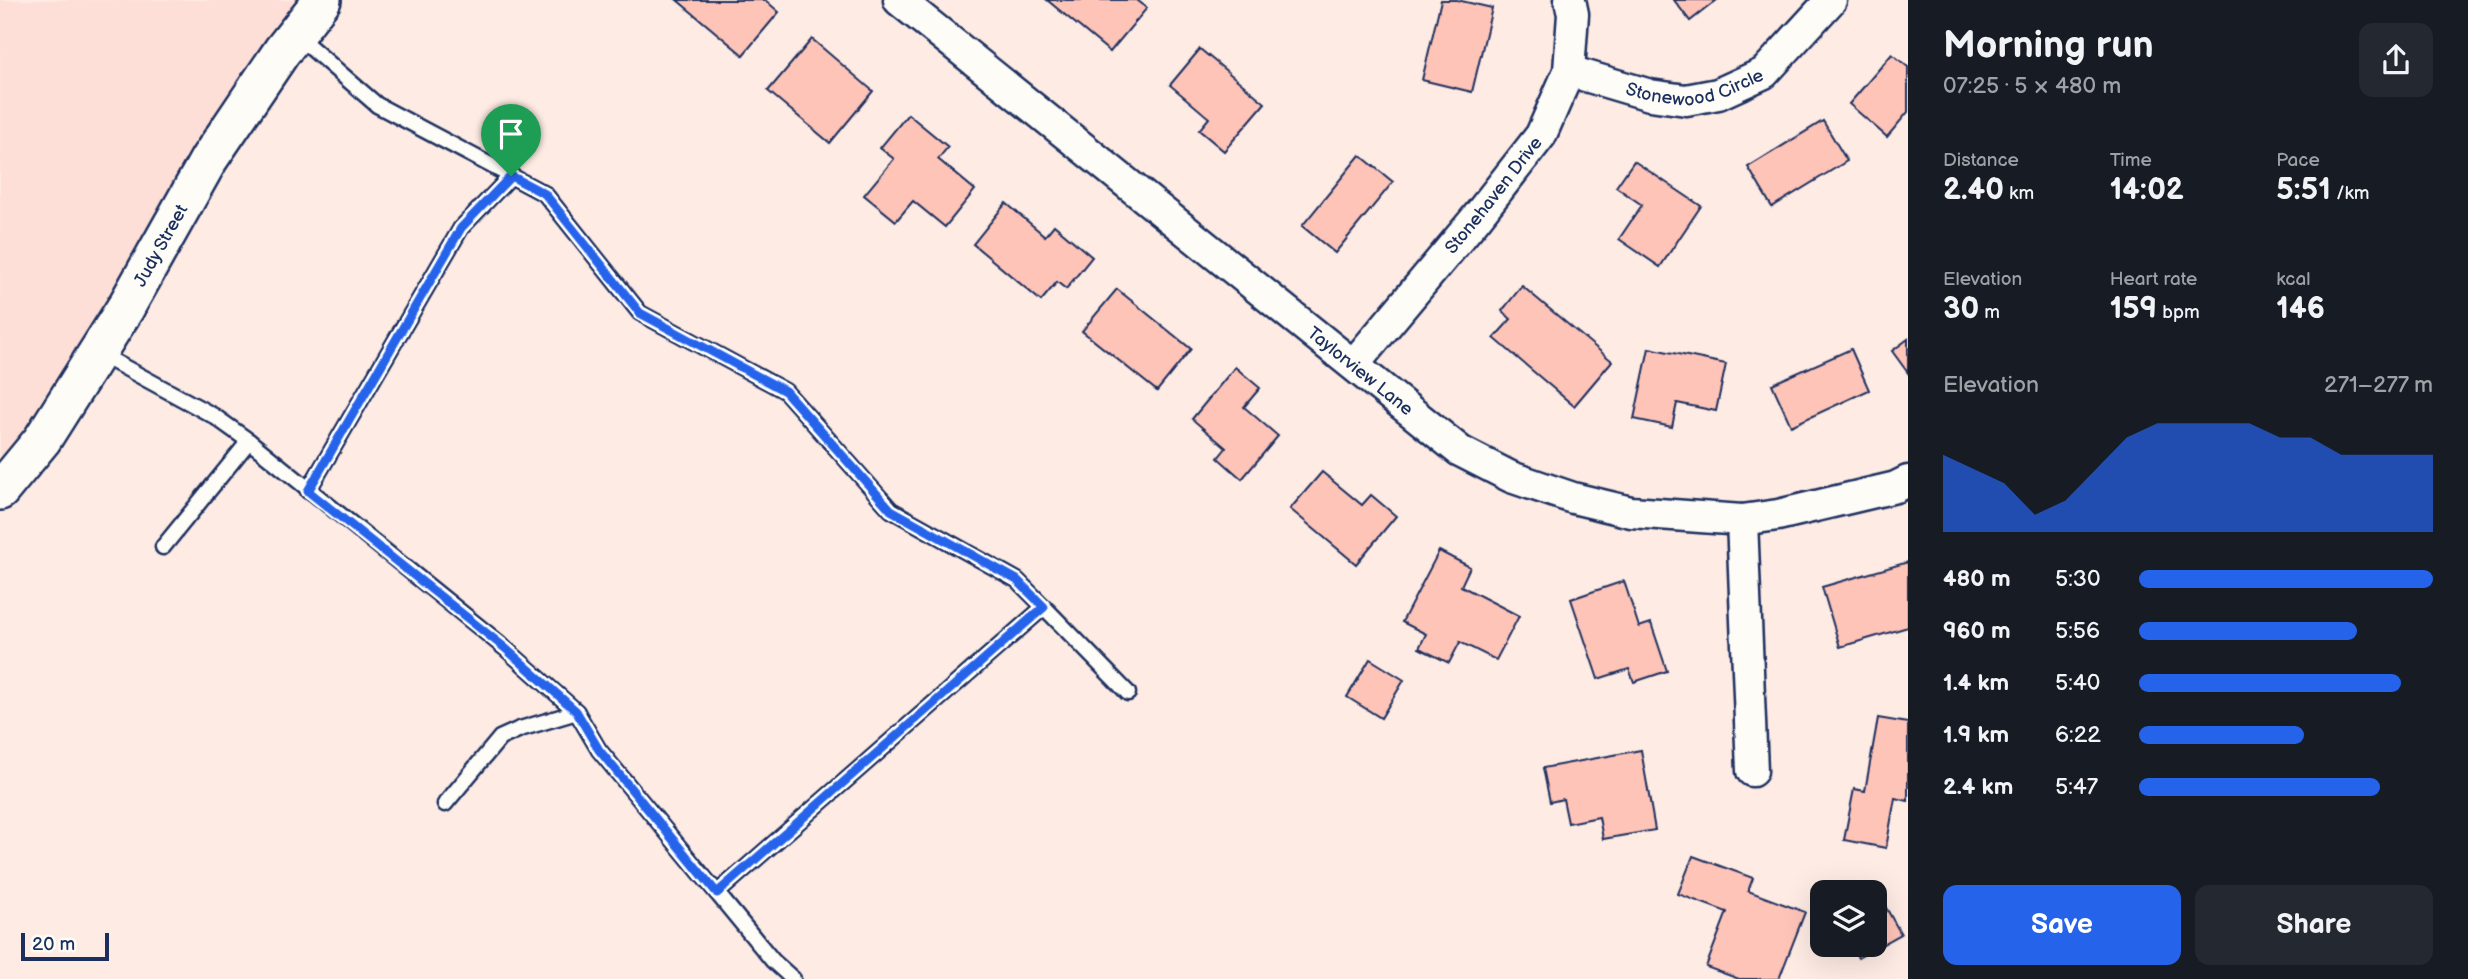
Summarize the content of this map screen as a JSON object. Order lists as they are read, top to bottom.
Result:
{
  "streets": {
    "street": [
      "Stonewood Circle",
      "Stonehaven Drive",
      "Judy Street",
      "Taylorview Lane"
    ]
  },
  "crossings": [
    ["Stonewood Circle", "Stonehaven Drive"],
    ["Stonehaven Drive", "Taylorview Lane"]
  ],
  "scale_bar": "20 m",
  "page": {
    "heading": ["Morning run", "07:25 · 5 × 480 m"],
    "stats": [
      ["Distance", "2.40 km"],
      ["Time", "14:02"],
      ["Pace", "5:51 /km"],
      ["Elevation", "30 m"],
      ["Heart rate", "159 bpm"],
      ["kcal", "146"]
    ],
    "chart": ["Elevation", "271–277 m"],
    "list": [
      {
        "name": "480 m",
        "note": "5:30"
      },
      {
        "name": "960 m",
        "note": "5:56"
      },
      {
        "name": "1.4 km",
        "note": "5:40"
      },
      {
        "name": "1.9 km",
        "note": "6:22"
      },
      {
        "name": "2.4 km",
        "note": "5:47"
      }
    ],
    "buttons": ["Save", "Share"],
    "scale": "20 m"
  }
}
